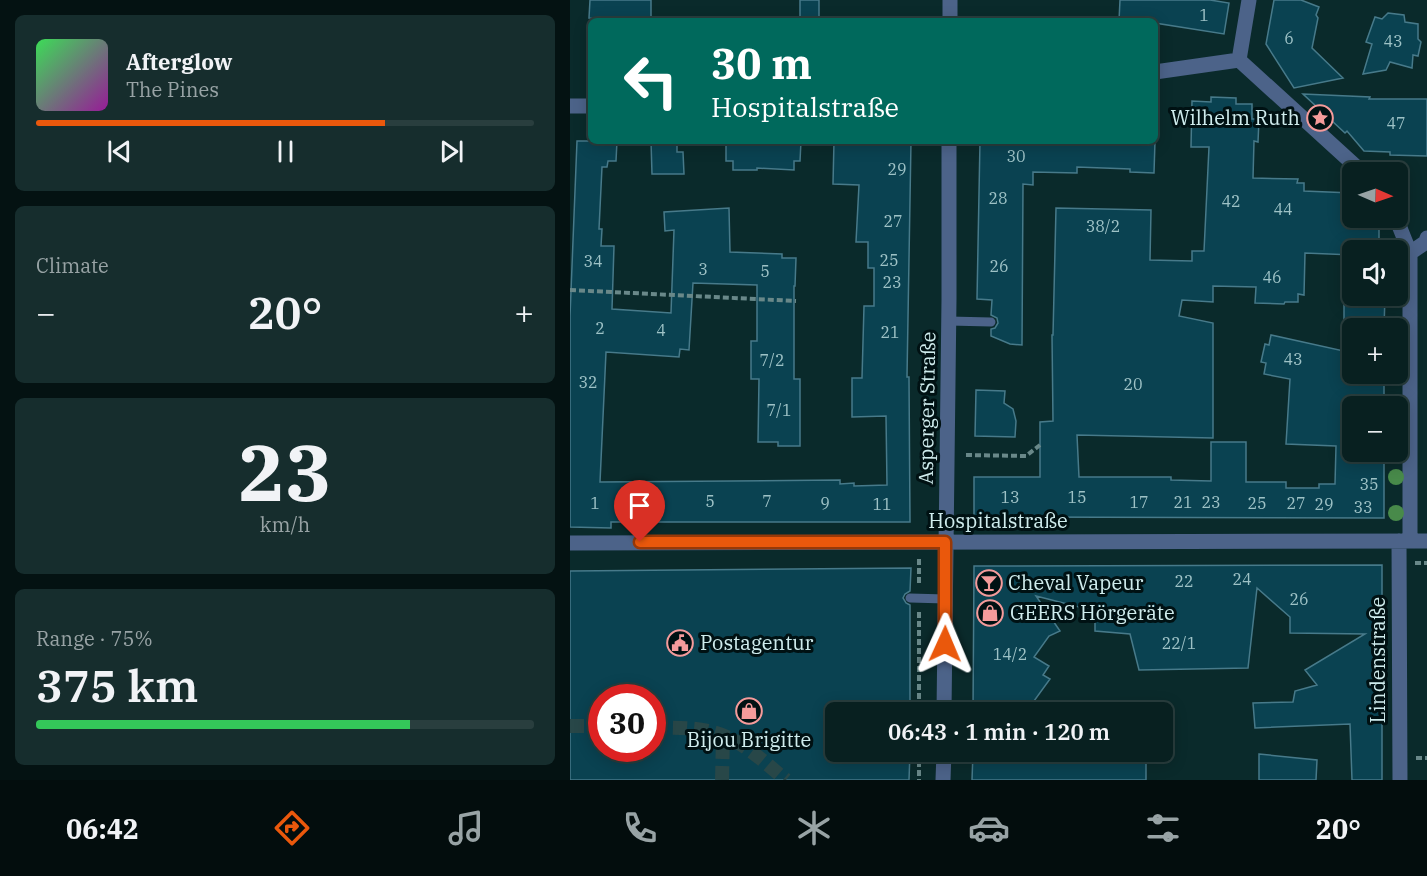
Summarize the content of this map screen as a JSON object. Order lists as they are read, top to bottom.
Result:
{
  "streets": {
    "street": ["Asperger Straße", "Hospitalstraße", "Lindenstraße"]
  },
  "crossings": [
    ["Asperger Straße", "Hospitalstraße"],
    ["Hospitalstraße", "Lindenstraße"]
  ],
  "places": {
    "place": ["Wilhelm Ruth"],
    "bar": ["Cheval Vapeur"],
    "shop": ["GEERS Hörgeräte", "Bijou Brigitte"],
    "public building": ["Postagentur"]
  },
  "house_numbers": [
    "1",
    "6",
    "43",
    "47",
    "30",
    "29",
    "28",
    "42",
    "44",
    "27",
    "38/2",
    "25",
    "34",
    "26",
    "3",
    "5",
    "46",
    "23",
    "2",
    "4",
    "21",
    "43",
    "7/2",
    "32",
    "20",
    "7/1",
    "35",
    "13",
    "15",
    "5",
    "7",
    "17",
    "21",
    "23",
    "1",
    "9",
    "25",
    "27",
    "11",
    "29",
    "33",
    "24",
    "22",
    "26",
    "22/1",
    "14/2"
  ],
  "north": "right",
  "page": {
    "turn": ["30 m", "Hospitalstraße"],
    "song": ["Afterglow", "The Pines"],
    "map_buttons": ["+", "−"],
    "tile": [
      "Climate",
      ["23", "km/h"],
      ["Range · 75%", "375 km"]
    ],
    "heat": ["−", "20°", "+"],
    "limit": "30",
    "trip": "06:43 · 1 min · 120 m",
    "tabs": ["06:42", "20°"]
  }
}
